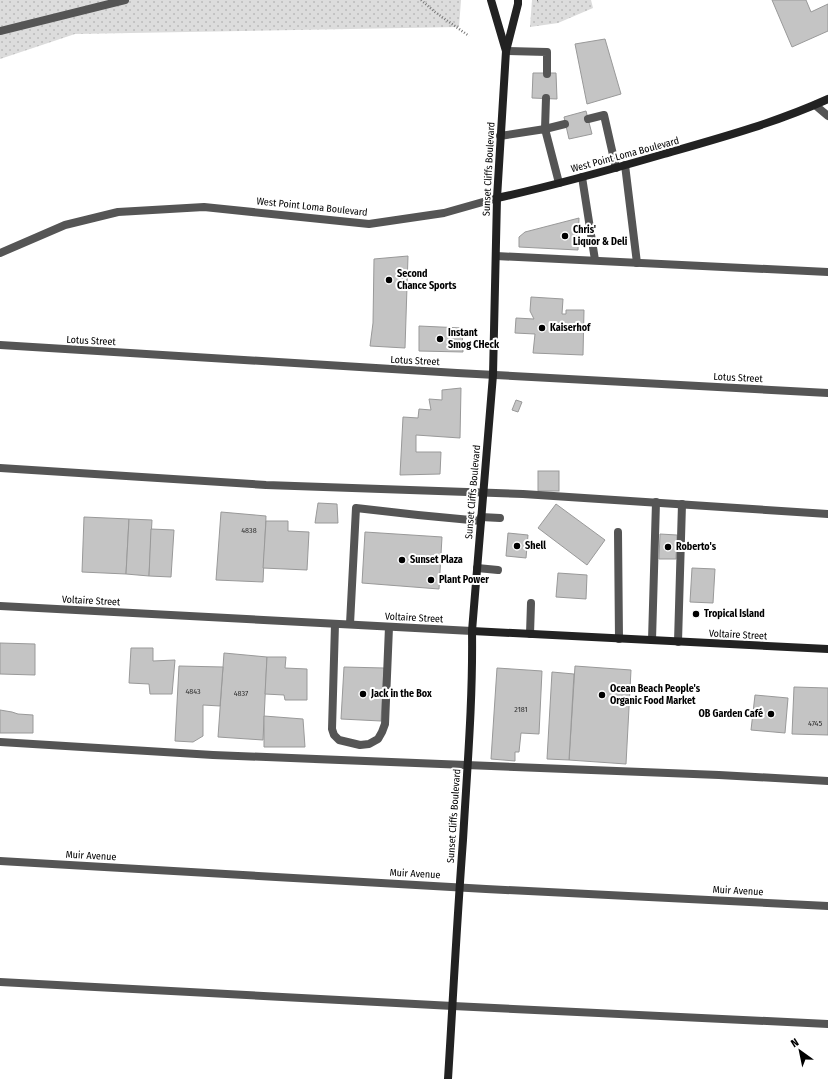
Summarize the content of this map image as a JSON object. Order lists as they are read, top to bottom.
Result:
{
  "streets": {
    "main road": ["West Point Loma Boulevard", "Sunset Cliffs Boulevard", "Voltaire Street"],
    "street": ["Lotus Street", "Muir Avenue"]
  },
  "crossings": [
    ["West Point Loma Boulevard", "Sunset Cliffs Boulevard"],
    ["Sunset Cliffs Boulevard", "Lotus Street"],
    ["Sunset Cliffs Boulevard", "Voltaire Street"],
    ["Sunset Cliffs Boulevard", "Muir Avenue"]
  ],
  "places": [
    "Chris' Liquor & Deli",
    "Second Chance Sports",
    "Kaiserhof",
    "Instant Smog CHeck",
    "Shell",
    "Roberto's",
    "Sunset Plaza",
    "Plant Power",
    "Tropical Island",
    "Jack in the Box",
    "Ocean Beach People's Organic Food Market",
    "OB Garden Café"
  ],
  "house_numbers": [
    "4838",
    "4843",
    "4837",
    "2181",
    "4745"
  ],
  "north": "top left"
}
